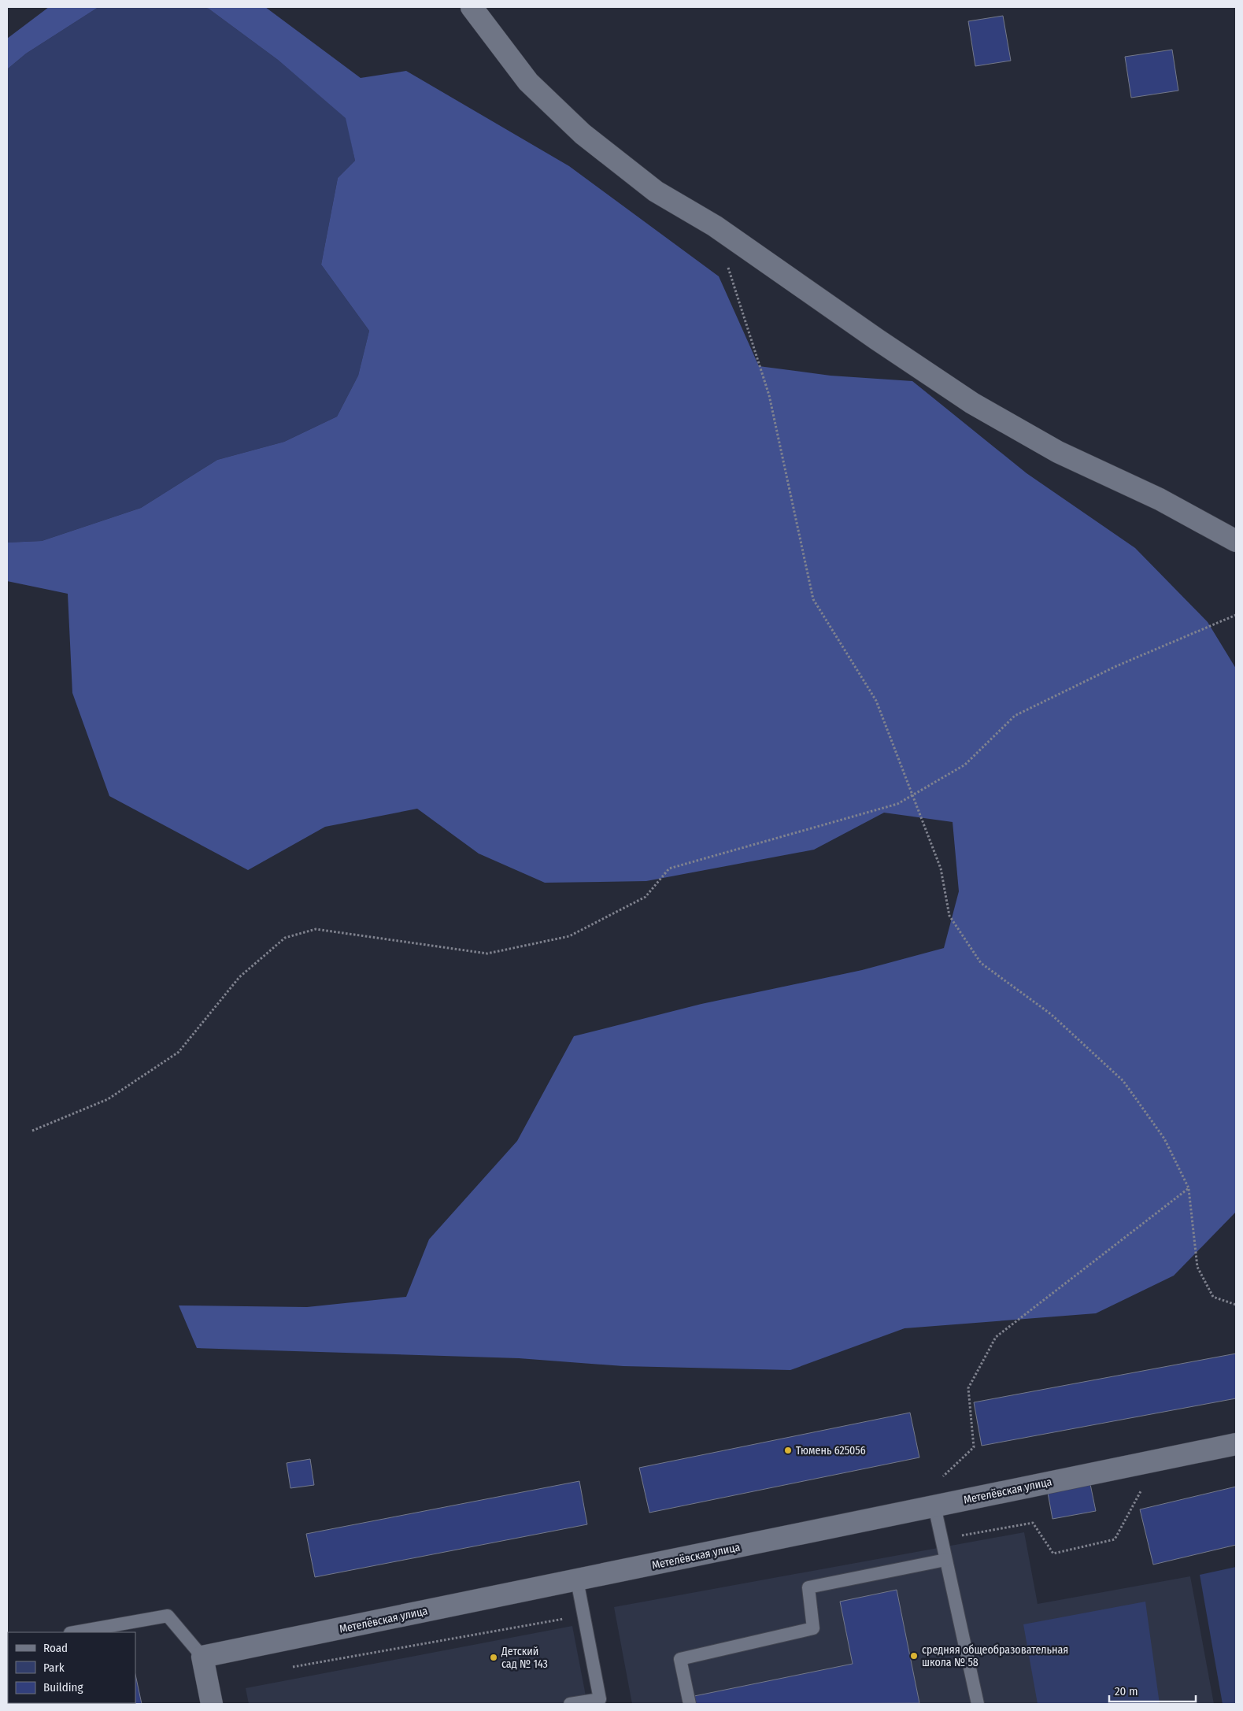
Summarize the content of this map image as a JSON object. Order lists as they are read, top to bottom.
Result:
{
  "streets": {
    "street": ["Метелёвская улица"]
  },
  "places": ["Тюмень 625056", "средняя общеобразовательная школа № 58", "Детский сад № 143"],
  "legend": ["Road", "Park", "Building"],
  "scale_bar": "20 m"
}
